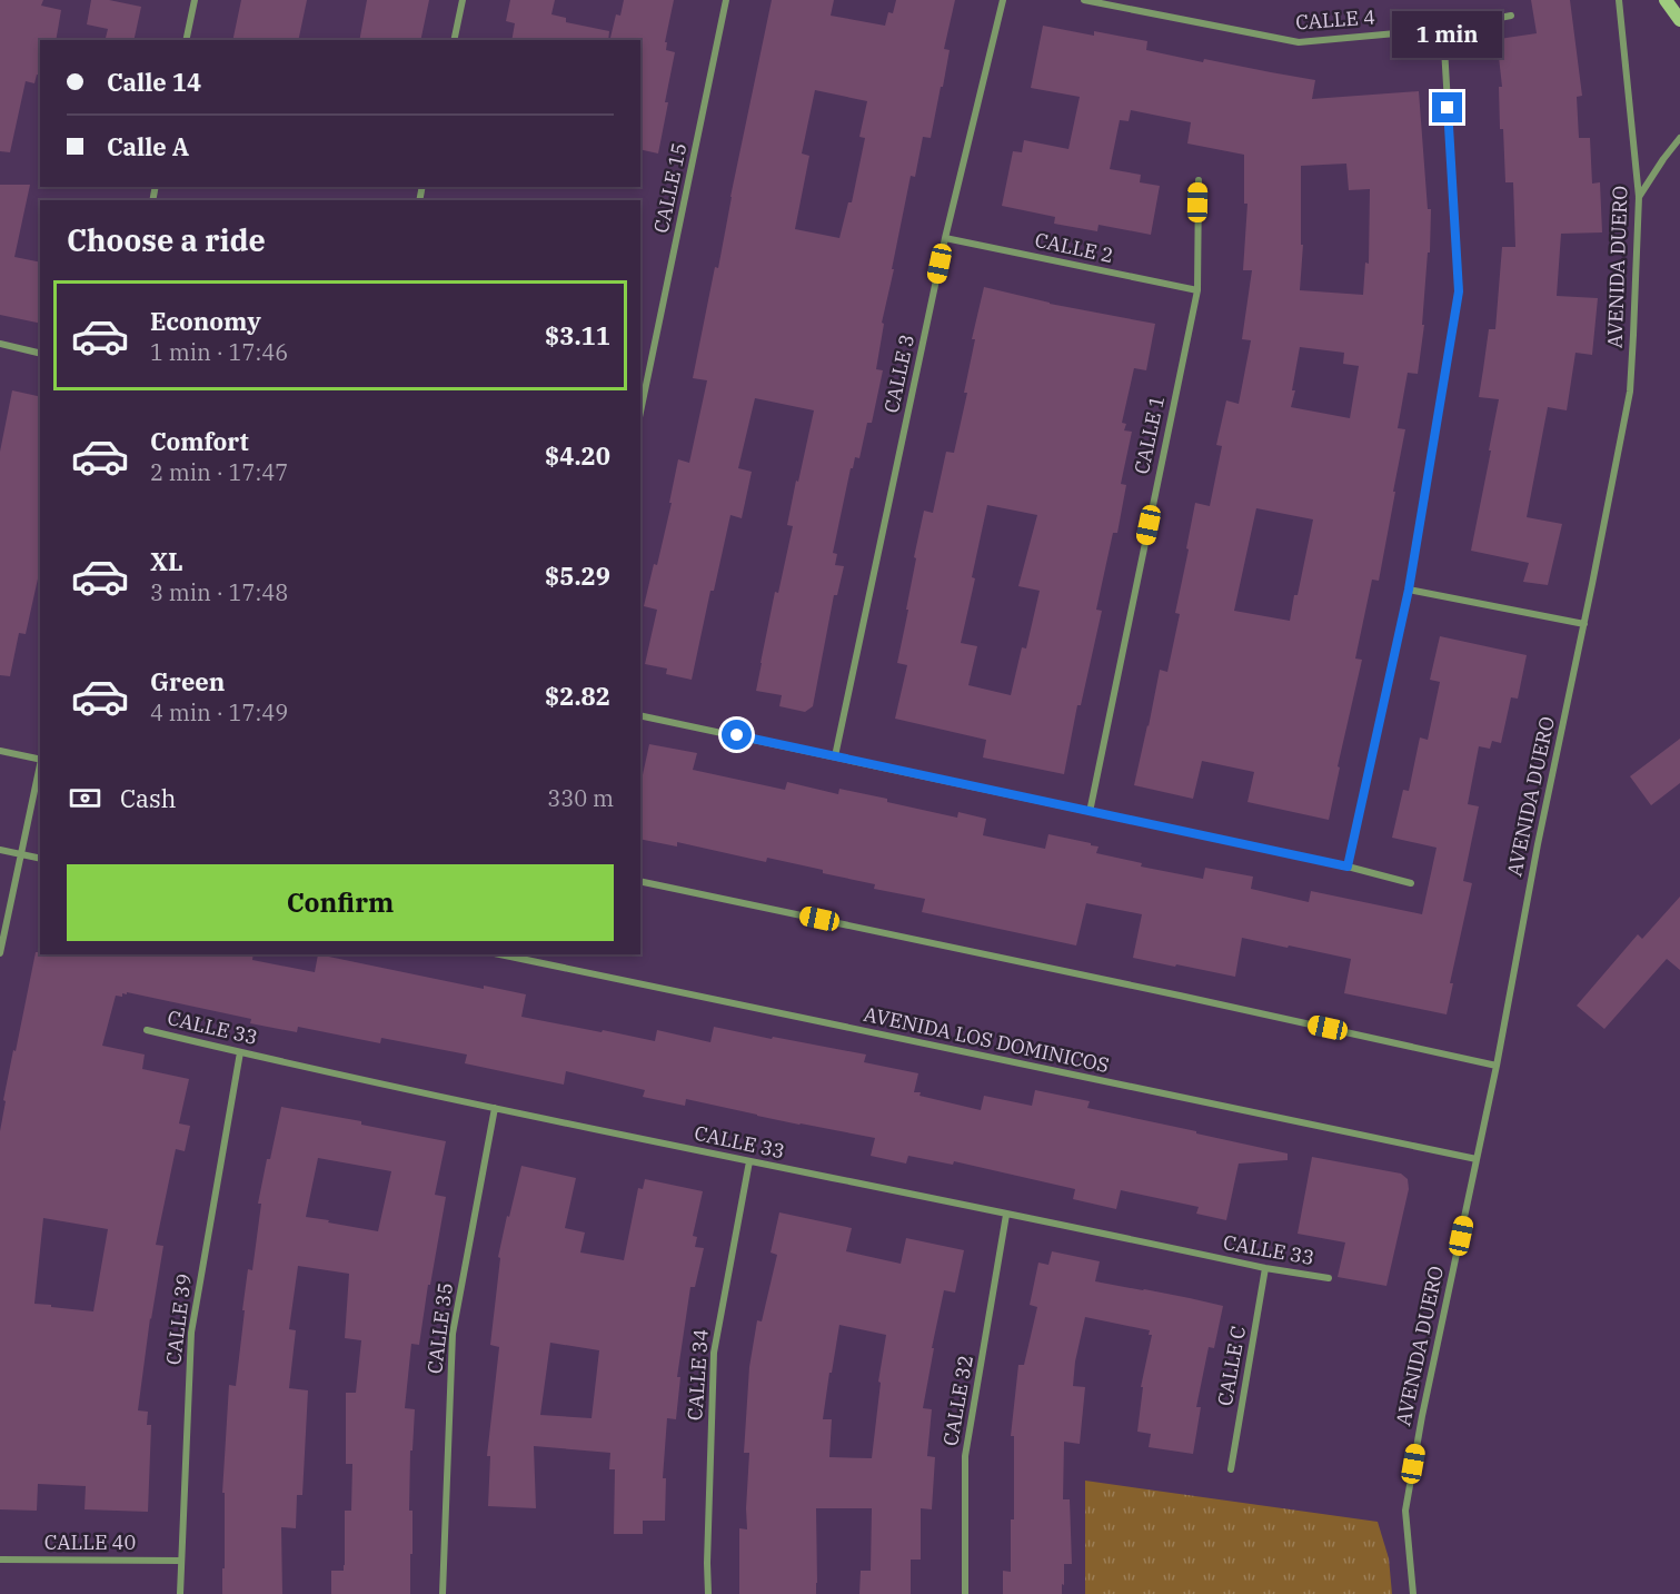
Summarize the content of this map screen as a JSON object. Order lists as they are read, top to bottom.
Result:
{
  "streets": {
    "street": [
      "CALLE 4",
      "CALLE 15",
      "CALLE 2",
      "AVENIDA DUERO",
      "CALLE 3",
      "CALLE 1",
      "CALLE 33",
      "AVENIDA LOS DOMINICOS",
      "CALLE 39",
      "CALLE 35",
      "CALLE C",
      "CALLE 34",
      "CALLE 32",
      "CALLE 40"
    ]
  },
  "crossings": [
    ["CALLE 2", "CALLE 3"],
    ["CALLE 2", "CALLE 1"],
    ["AVENIDA DUERO", "AVENIDA LOS DOMINICOS"],
    ["CALLE 33", "CALLE 39"],
    ["CALLE 33", "CALLE 35"],
    ["CALLE 33", "CALLE C"],
    ["CALLE 33", "CALLE 34"],
    ["CALLE 33", "CALLE 32"],
    ["CALLE 39", "CALLE 40"]
  ],
  "page": {
    "bubble": "1 min",
    "banner": ["Calle 14", "Calle A"],
    "heading": "Choose a ride",
    "list": [
      {
        "name": "Economy",
        "note": "1 min · 17:46",
        "value": "$3.11"
      },
      {
        "name": "Comfort",
        "note": "2 min · 17:47",
        "value": "$4.20"
      },
      {
        "name": "XL",
        "note": "3 min · 17:48",
        "value": "$5.29"
      },
      {
        "name": "Green",
        "note": "4 min · 17:49",
        "value": "$2.82"
      }
    ],
    "pay": ["Cash", "330 m"],
    "buttons": "Confirm"
  }
}
